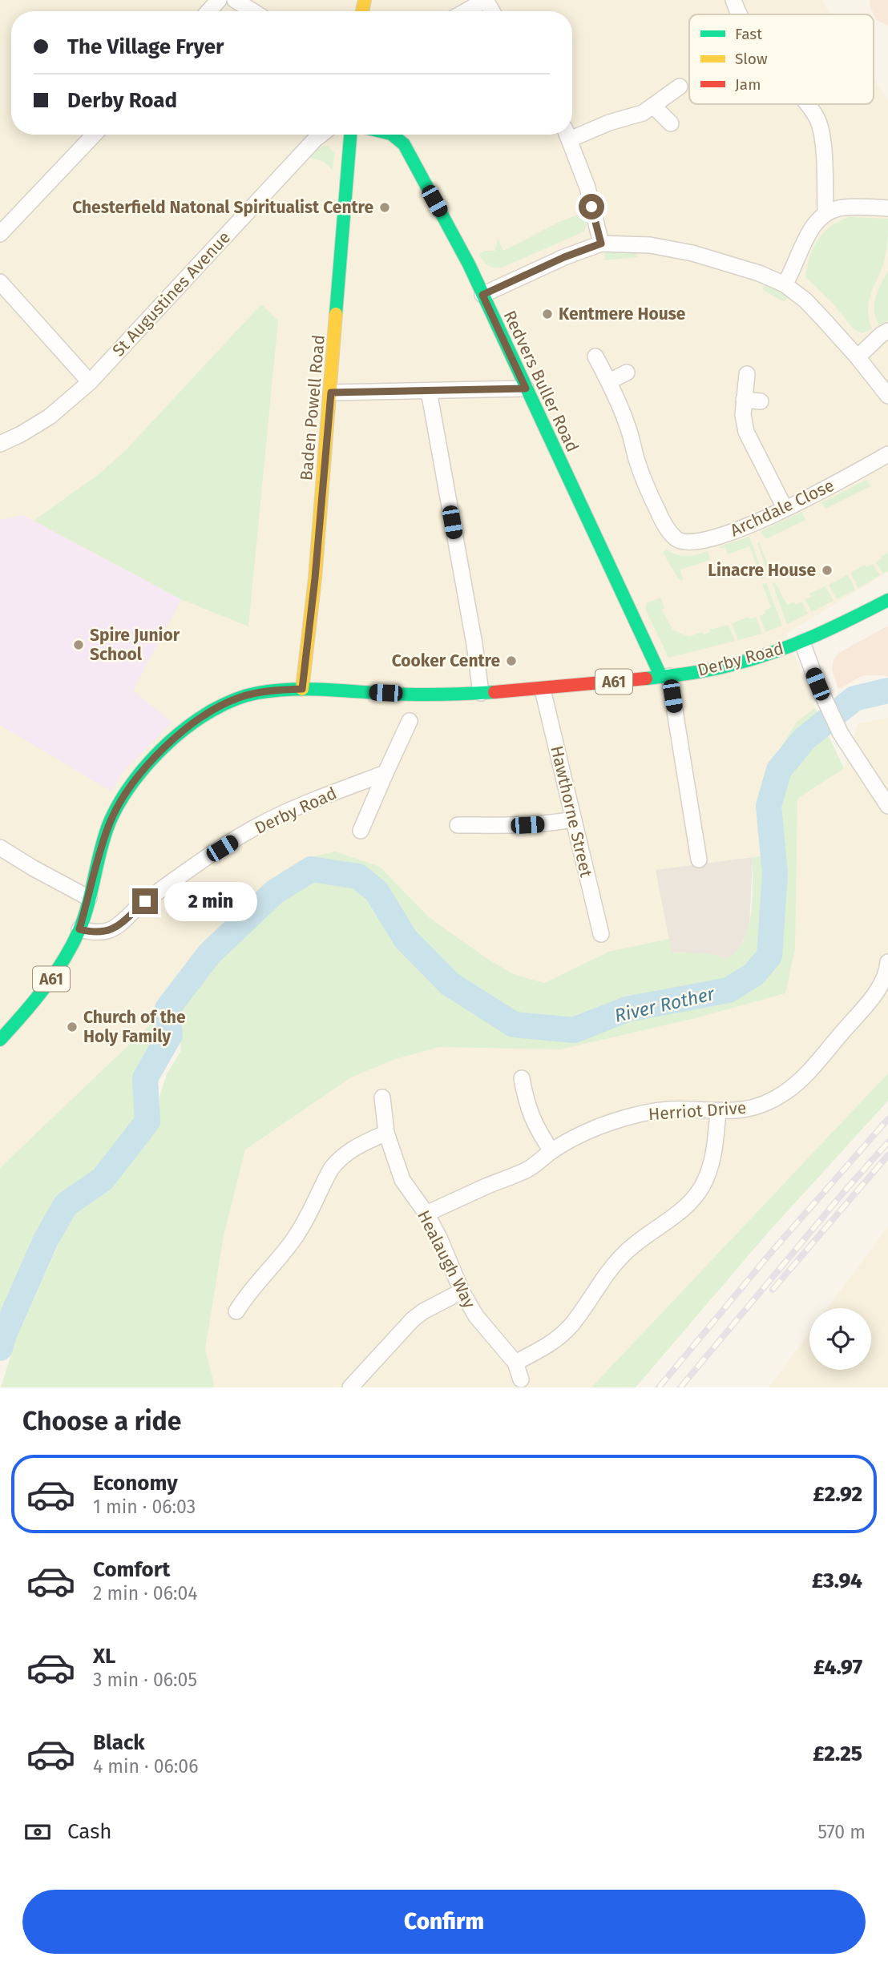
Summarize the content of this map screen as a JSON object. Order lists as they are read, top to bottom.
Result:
{
  "streets": {
    "main road": [
      "Redvers Buller Road",
      "Baden Powell Road",
      "Derby Road",
      "A61"
    ],
    "street": [
      "St Augustines Avenue",
      "Archdale Close",
      "Hawthorne Street",
      "Herriot Drive",
      "Healaugh Way"
    ]
  },
  "crossings": [
    ["Redvers Buller Road", "Derby Road"],
    ["Baden Powell Road", "Derby Road"],
    ["Baden Powell Road", "A61"],
    ["Derby Road", "A61"],
    ["Derby Road", "Hawthorne Street"],
    ["Herriot Drive", "Healaugh Way"]
  ],
  "water": ["River Rother"],
  "places": [
    "Chesterfield Natonal Spiritualist Centre",
    "Kentmere House",
    "Linacre House",
    "Spire Junior School",
    "Cooker Centre",
    "Church of the Holy Family"
  ],
  "legend": ["Fast", "Slow", "Jam"],
  "page": {
    "banner": ["The Village Fryer", "Derby Road"],
    "bubble": "2 min",
    "heading": "Choose a ride",
    "list": [
      {
        "name": "Economy",
        "note": "1 min · 06:03",
        "value": "£2.92"
      },
      {
        "name": "Comfort",
        "note": "2 min · 06:04",
        "value": "£3.94"
      },
      {
        "name": "XL",
        "note": "3 min · 06:05",
        "value": "£4.97"
      },
      {
        "name": "Black",
        "note": "4 min · 06:06",
        "value": "£2.25"
      }
    ],
    "pay": ["Cash", "570 m"],
    "buttons": "Confirm"
  }
}
